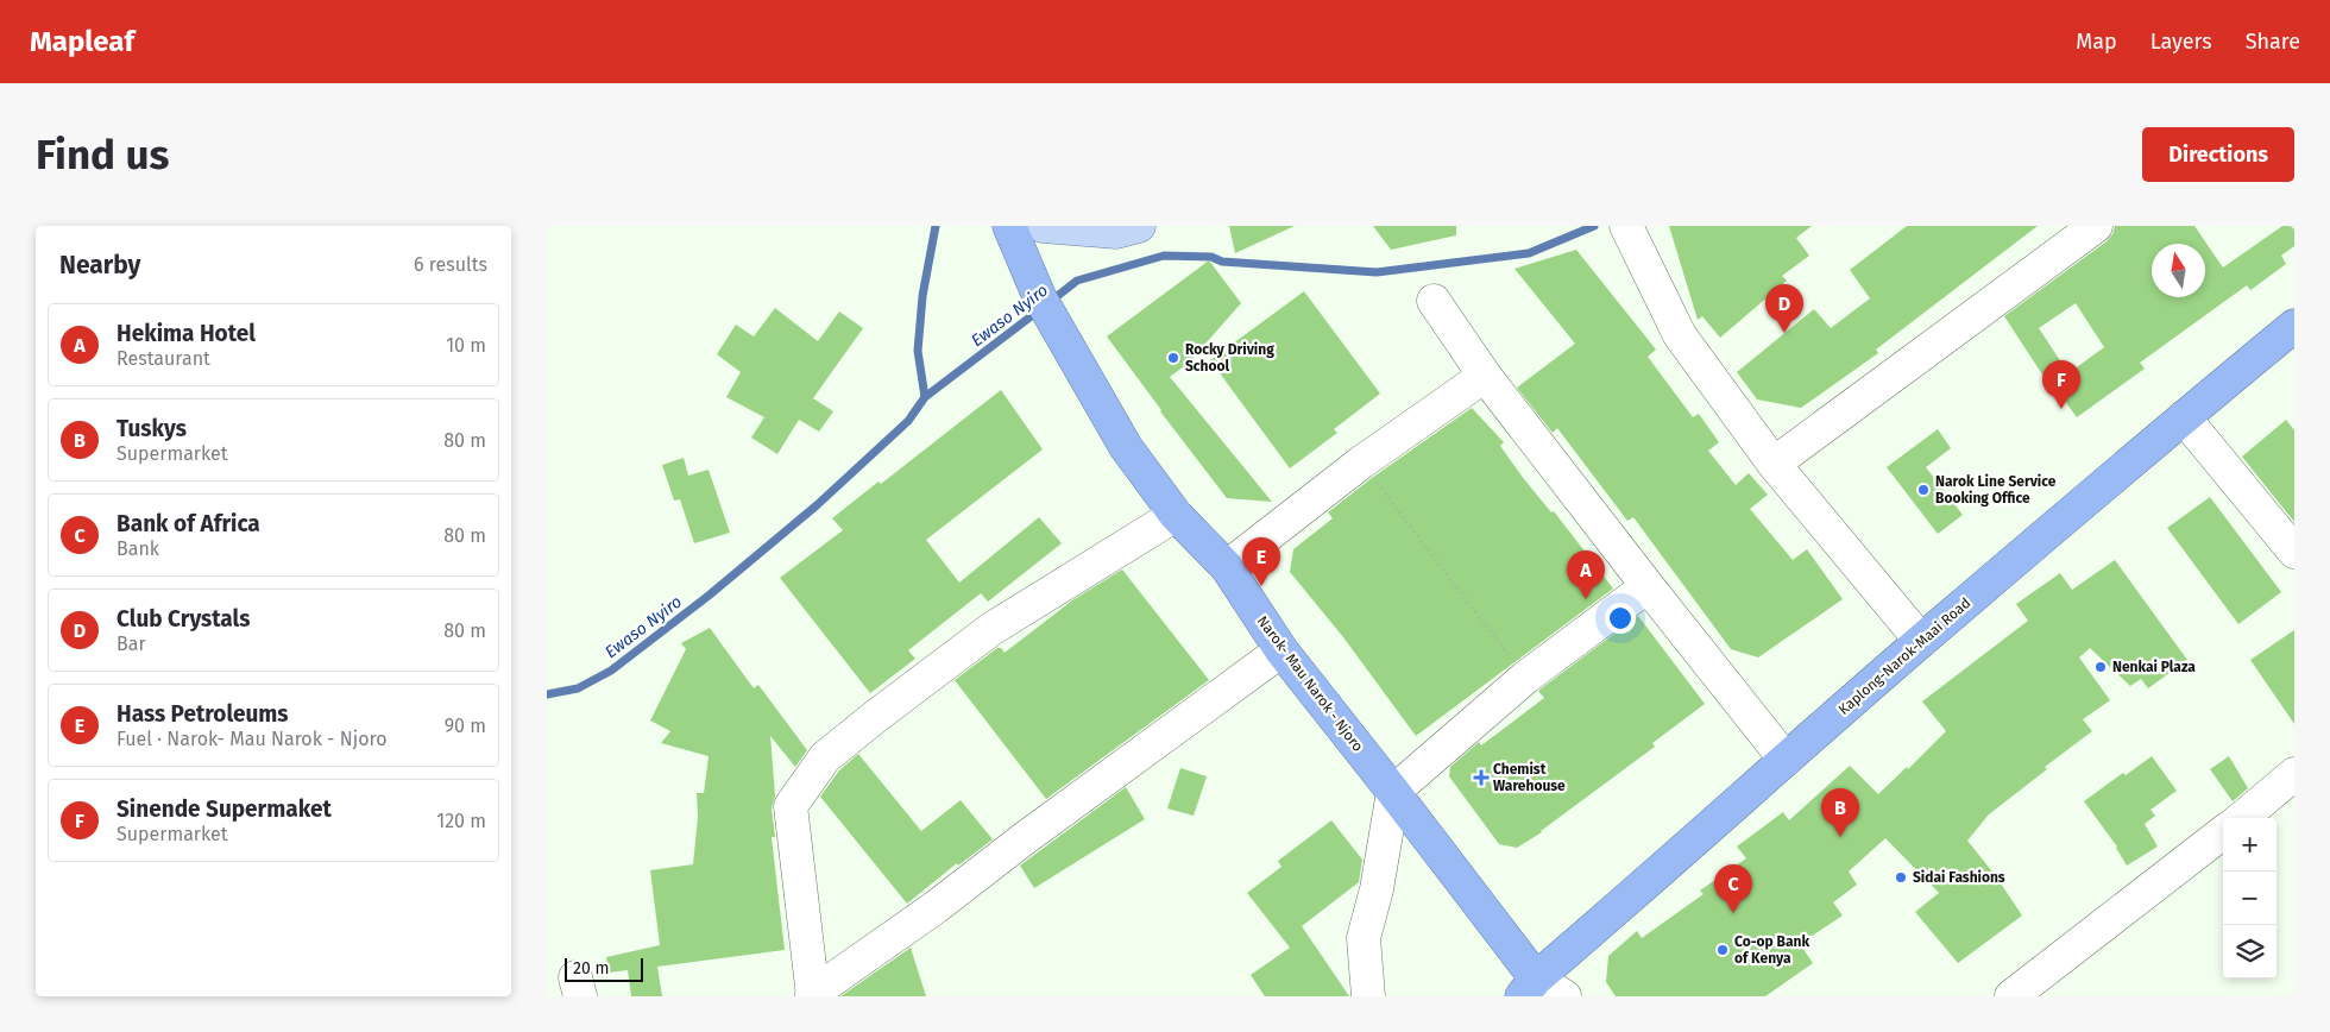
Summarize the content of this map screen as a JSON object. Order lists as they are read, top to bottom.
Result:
{
  "streets": {
    "highway": ["Kaplong-Narok-Maai Road", "Narok- Mau Narok - Njoro"]
  },
  "crossings": [
    ["Kaplong-Narok-Maai Road", "Narok- Mau Narok - Njoro"]
  ],
  "water": ["Ewaso Nyiro"],
  "places": {
    "other": [
      "Rocky Driving School",
      "Narok Line Service Booking Office",
      "Nenkai Plaza",
      "Sidai Fashions",
      "Co-op Bank of Kenya"
    ],
    "health": ["Chemist Warehouse"]
  },
  "scale_bar": "20 m",
  "north": "top",
  "page": {
    "header": "Mapleaf",
    "nav": ["Map", "Layers", "Share"],
    "buttons": "Directions",
    "title": "Find us",
    "heading": ["Nearby", "6 results"],
    "pins": [
      "D",
      "F",
      "E",
      "A",
      "B",
      "C"
    ],
    "list": [
      {
        "mark": "A",
        "name": "Hekima Hotel",
        "note": "Restaurant",
        "value": "10 m"
      },
      {
        "mark": "B",
        "name": "Tuskys",
        "note": "Supermarket",
        "value": "80 m"
      },
      {
        "mark": "C",
        "name": "Bank of Africa",
        "note": "Bank",
        "value": "80 m"
      },
      {
        "mark": "D",
        "name": "Club Crystals",
        "note": "Bar",
        "value": "80 m"
      },
      {
        "mark": "E",
        "name": "Hass Petroleums",
        "note": "Fuel · Narok- Mau Narok - Njoro",
        "value": "90 m"
      },
      {
        "mark": "F",
        "name": "Sinende Supermaket",
        "note": "Supermarket",
        "value": "120 m"
      }
    ],
    "map_buttons": ["+", "−"],
    "scale": "20 m"
  }
}
